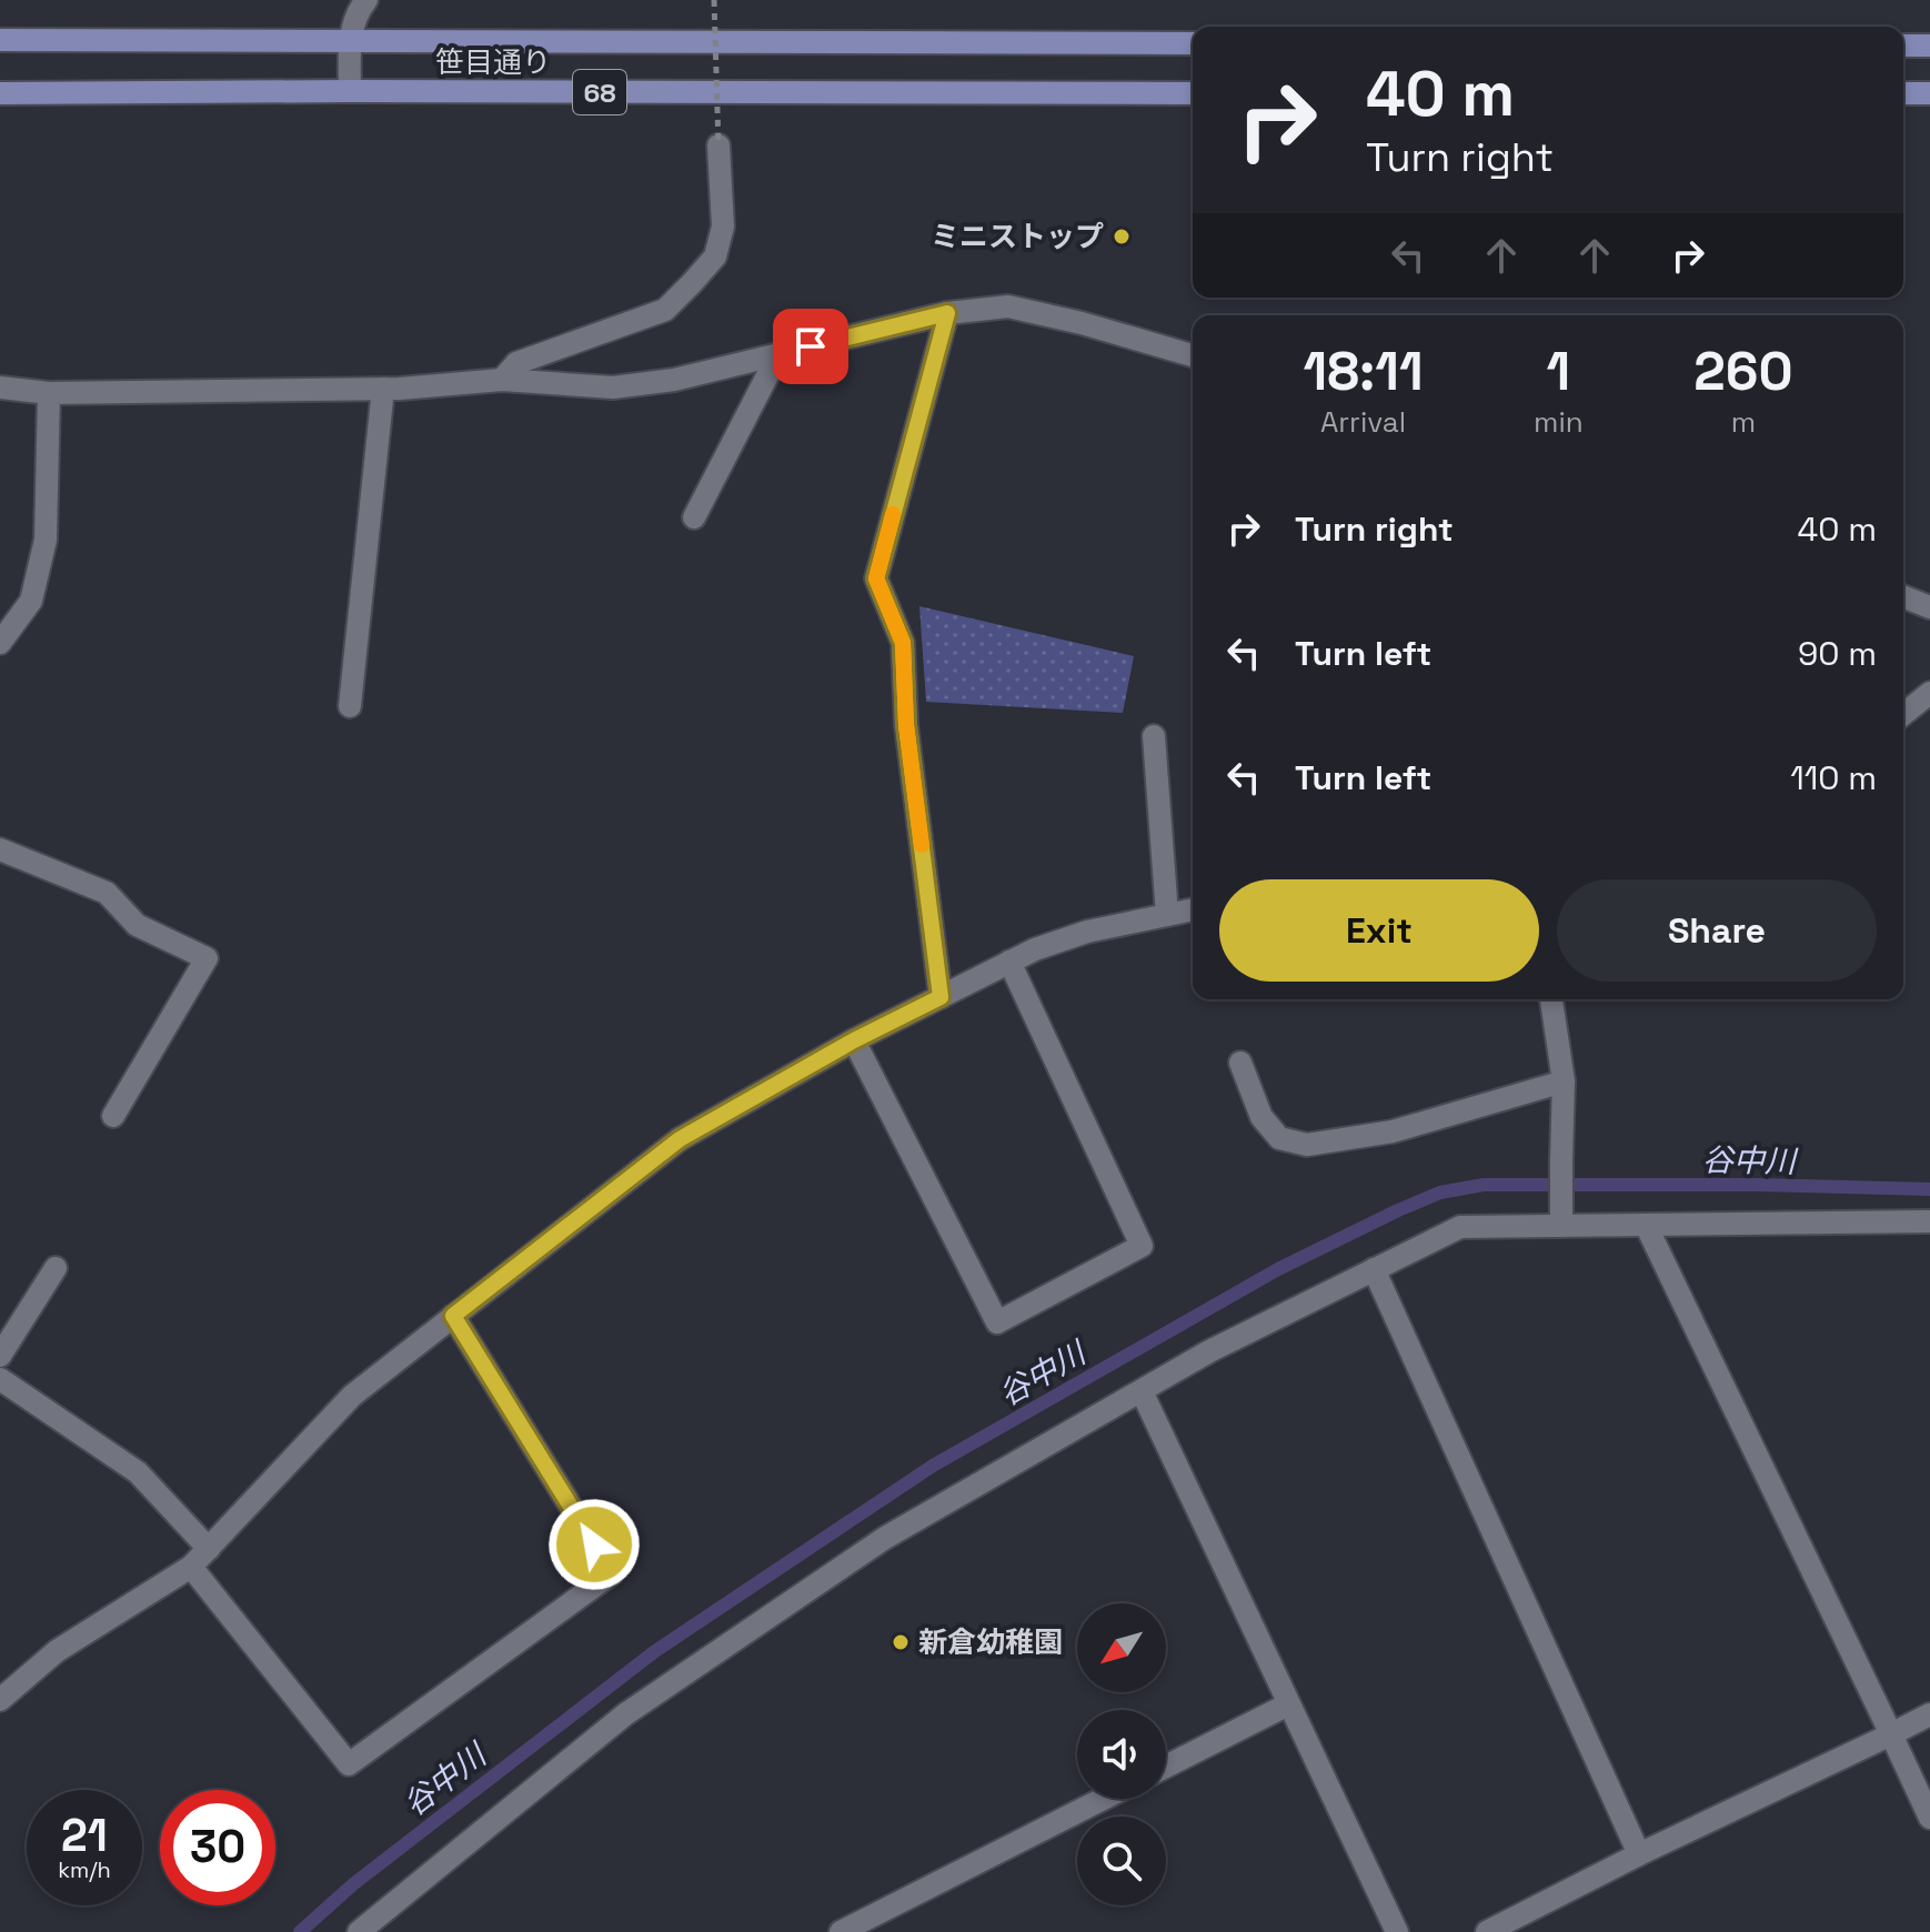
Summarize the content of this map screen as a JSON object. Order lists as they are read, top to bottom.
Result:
{
  "streets": {
    "main road": ["笹目通り", "68"]
  },
  "water": ["谷中川"],
  "places": ["ミニストップ", "新倉幼稚園"],
  "north": "bottom left",
  "page": {
    "turn": ["40 m", "Turn right"],
    "eta": [
      "18:11",
      "Arrival",
      "1",
      "min",
      "260",
      "m"
    ],
    "list": [
      {
        "name": "Turn right",
        "value": "40 m"
      },
      {
        "name": "Turn left",
        "value": "90 m"
      },
      {
        "name": "Turn left",
        "value": "110 m"
      }
    ],
    "buttons": ["Exit", "Share"],
    "speed": "21 km/h",
    "limit": "30"
  }
}
